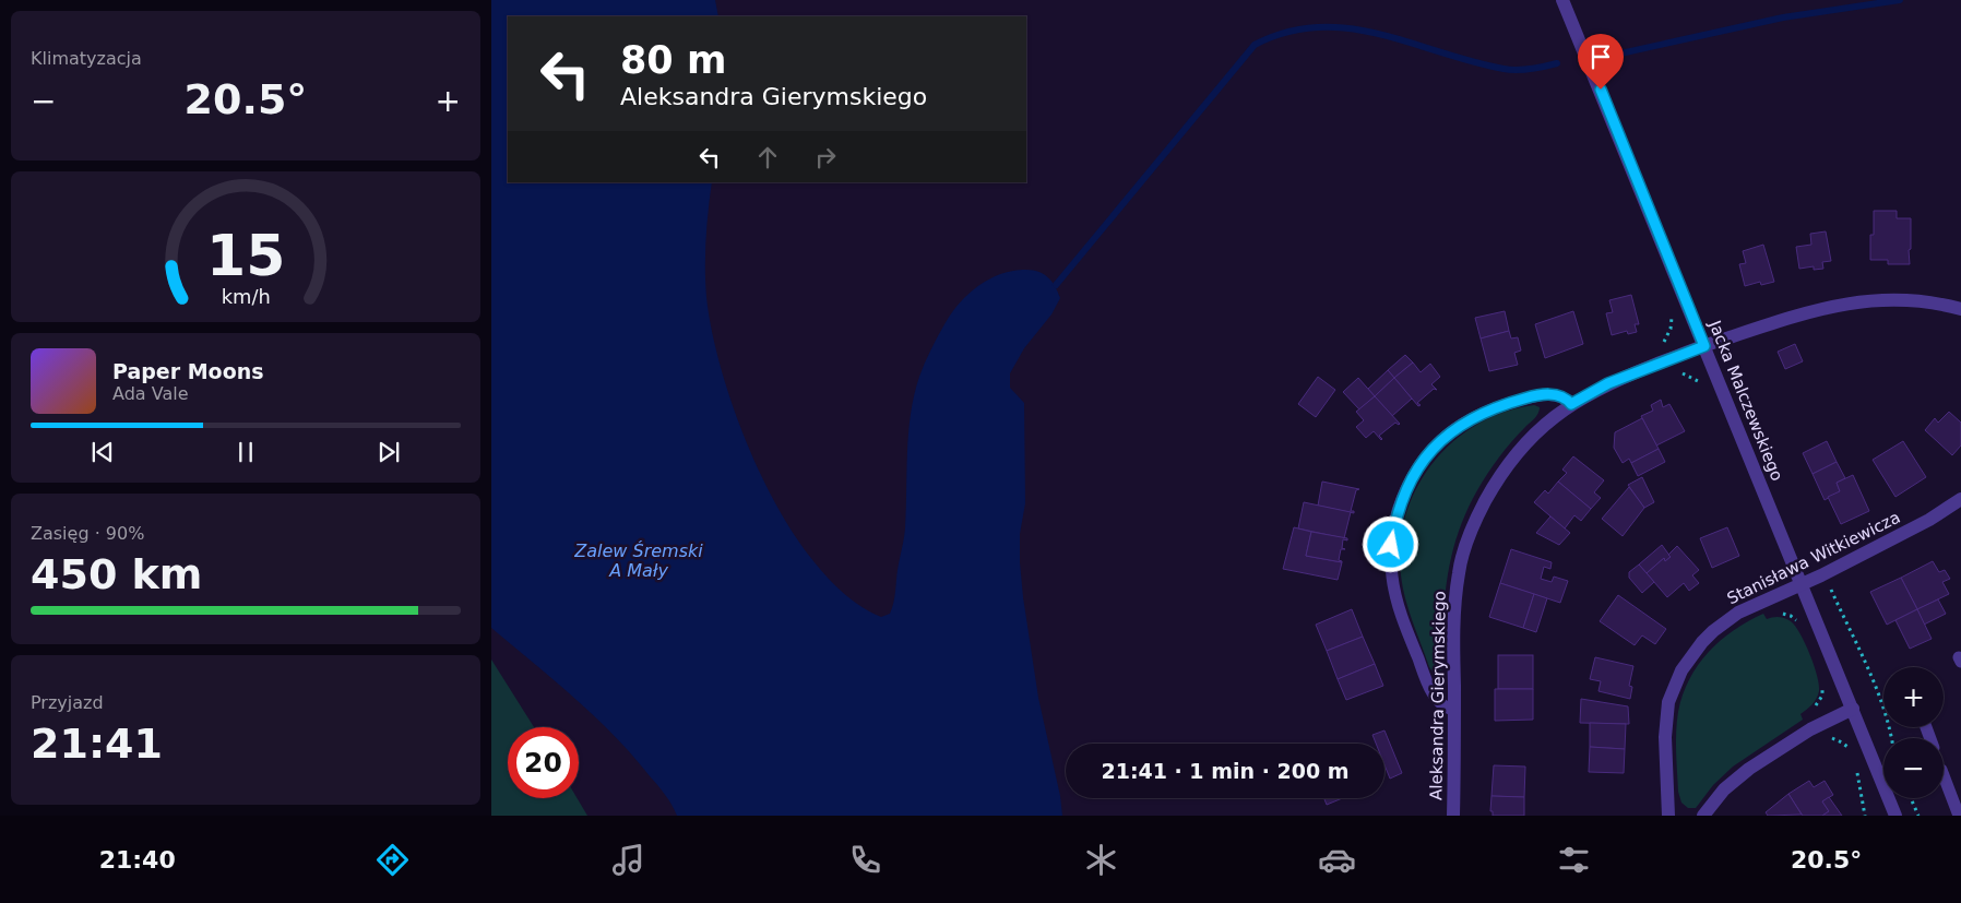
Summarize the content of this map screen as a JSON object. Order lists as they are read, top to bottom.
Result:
{
  "streets": {
    "street": ["Jacka Malczewskiego", "Stanisława Witkiewicza", "Aleksandra Gierymskiego"]
  },
  "crossings": [
    ["Jacka Malczewskiego", "Stanisława Witkiewicza"],
    ["Jacka Malczewskiego", "Aleksandra Gierymskiego"]
  ],
  "water": ["Zalew Śremski A Mały"],
  "page": {
    "tile": [
      "Klimatyzacja",
      ["Zasięg · 90%", "450 km"],
      ["Przyjazd", "21:41"]
    ],
    "turn": ["80 m", "Aleksandra Gierymskiego"],
    "heat": ["−", "20.5°", "+"],
    "song": ["Paper Moons", "Ada Vale"],
    "map_buttons": ["+", "−"],
    "limit": "20",
    "trip": "21:41 · 1 min · 200 m",
    "tabs": ["21:40", "20.5°"],
    "gauge": ["15", "km/h"]
  }
}
